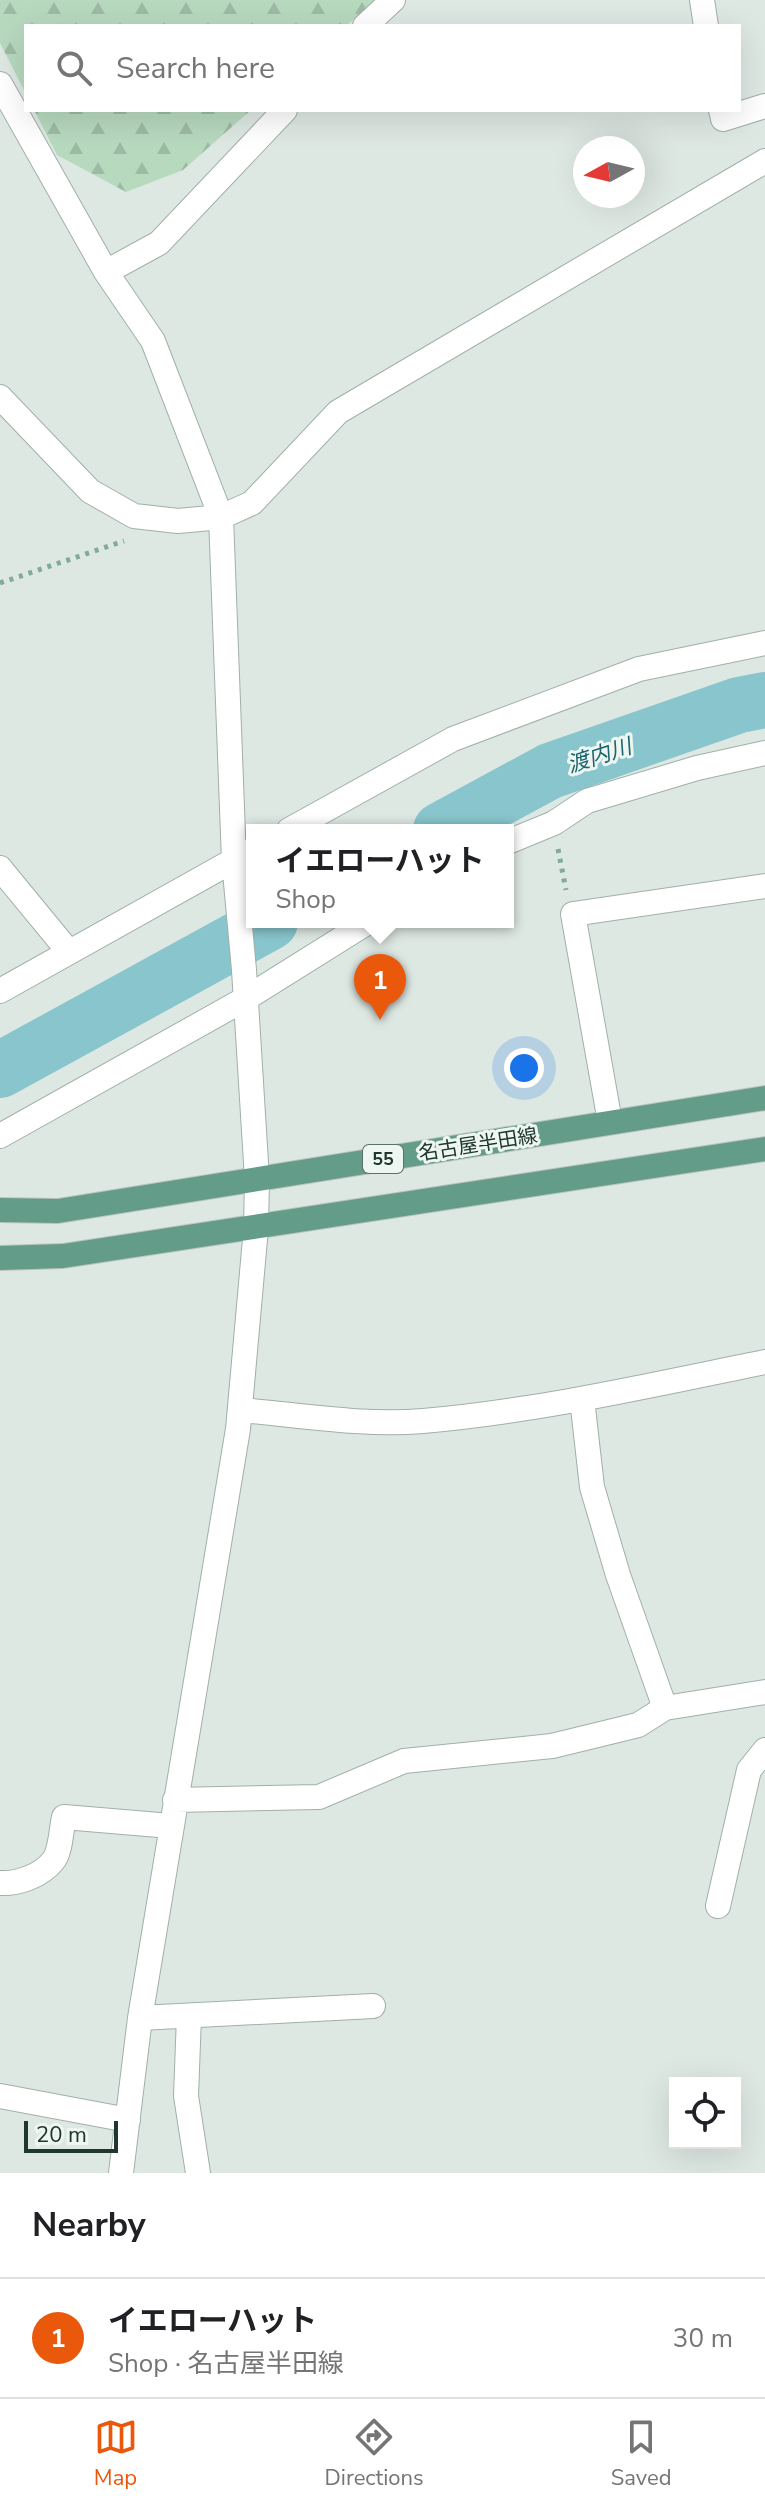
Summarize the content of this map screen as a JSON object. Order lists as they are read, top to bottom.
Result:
{
  "streets": {
    "main road": ["名古屋半田線", "55"]
  },
  "water": ["渡内川"],
  "scale_bar": "20 m",
  "north": "left",
  "page": {
    "search": "Search here",
    "popup": ["イエローハット", "Shop"],
    "pins": "1",
    "scale": "20 m",
    "heading": "Nearby",
    "list": [
      {
        "mark": "1",
        "name": "イエローハット",
        "note": "Shop · 名古屋半田線",
        "value": "30 m"
      }
    ],
    "nav": ["Map", "Directions", "Saved"]
  }
}
